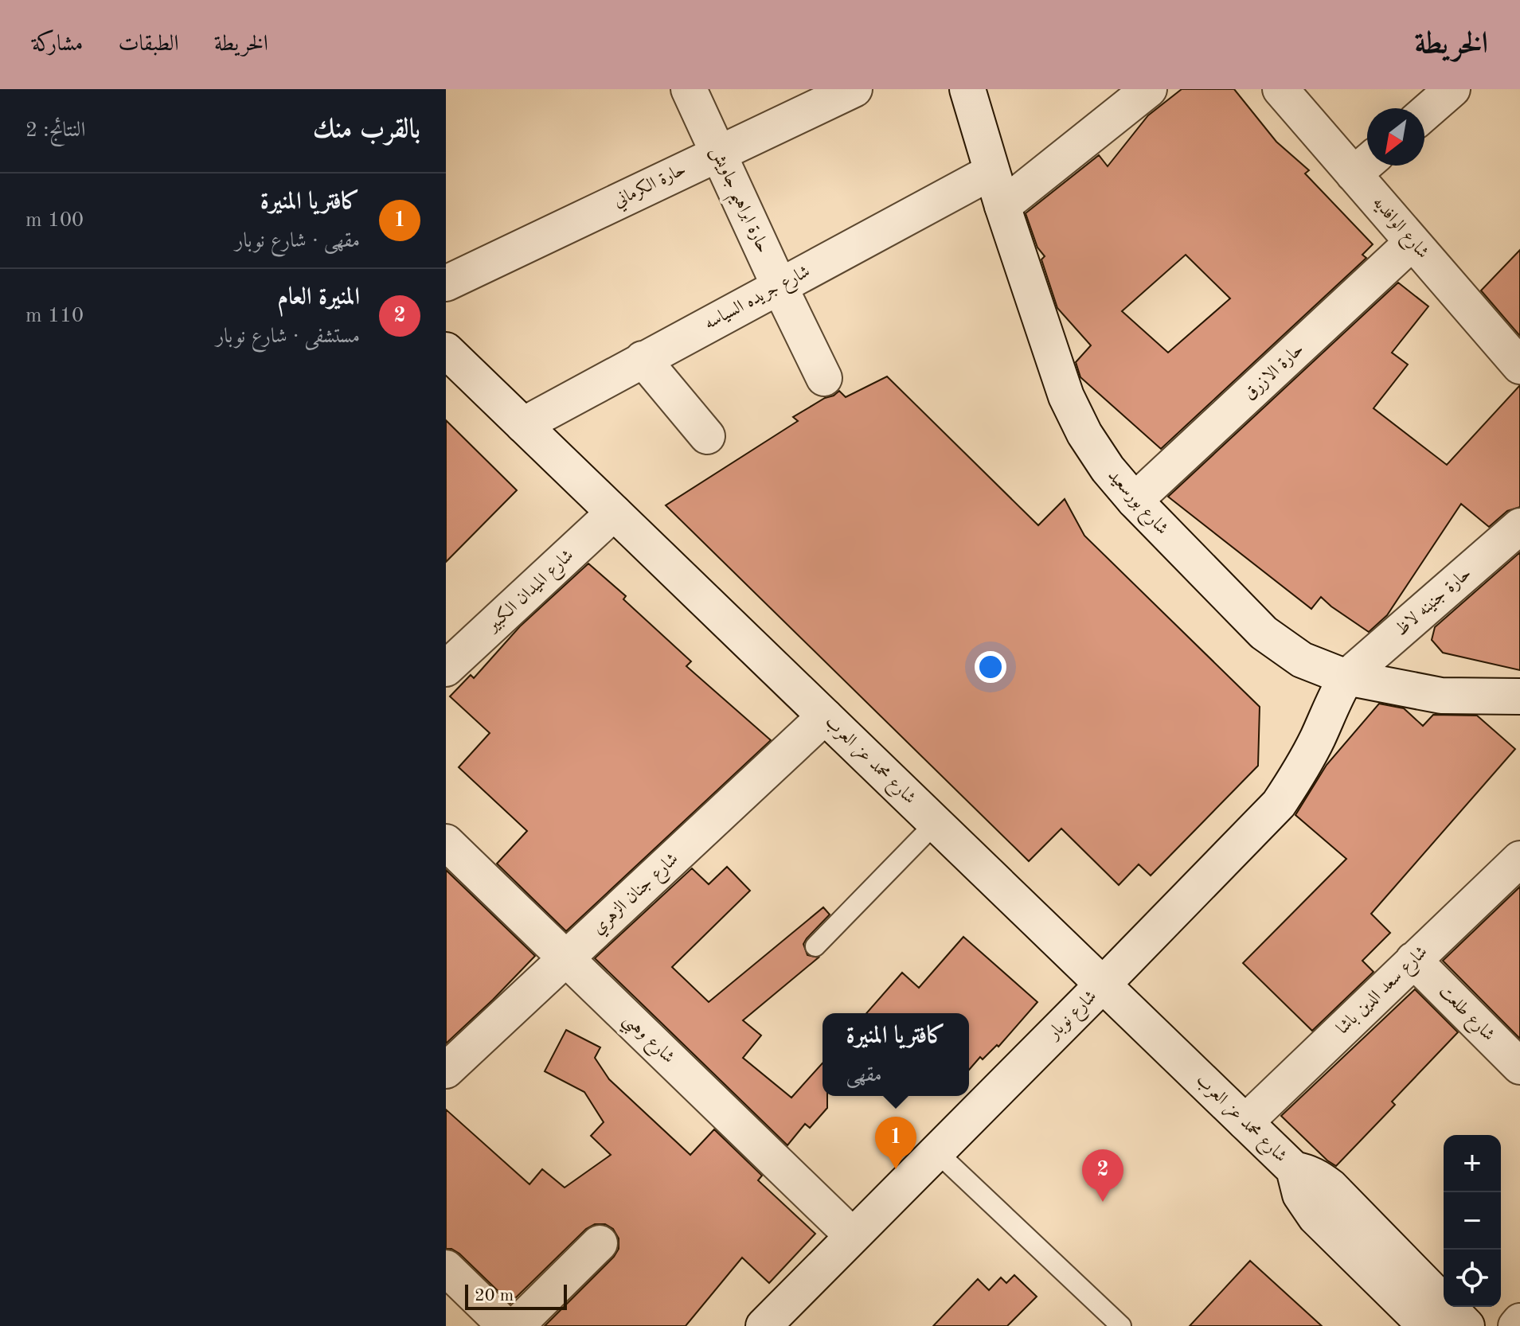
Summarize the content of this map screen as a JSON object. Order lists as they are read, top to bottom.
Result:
{
  "streets": {
    "street": [
      "حارة الكرماني",
      "حارة ابراهيم جاويش",
      "شارع الوافديه",
      "شارع جريده السياسه",
      "حارة الازرق",
      "شارع بورسعيد",
      "شارع الميدان الكبير",
      "حارة جنينه لاظ",
      "شارع محمد عز العرب",
      "شارع جنان الزهري",
      "شارع سعد الدين باشا",
      "شارع طلعت",
      "شارع نوبار",
      "شارع وهبي"
    ]
  },
  "crossings": [
    ["حارة الكرماني", "حارة ابراهيم جاويش"],
    ["حارة ابراهيم جاويش", "شارع جريده السياسه"],
    ["شارع الوافديه", "حارة الازرق"],
    ["شارع جريده السياسه", "شارع بورسعيد"],
    ["شارع جريده السياسه", "شارع محمد عز العرب"],
    ["حارة الازرق", "شارع بورسعيد"],
    ["شارع بورسعيد", "حارة جنينه لاظ"],
    ["شارع بورسعيد", "شارع نوبار"],
    ["شارع الميدان الكبير", "شارع محمد عز العرب"],
    ["حارة جنينه لاظ", "شارع نوبار"],
    ["شارع محمد عز العرب", "شارع جنان الزهري"],
    ["شارع محمد عز العرب", "شارع سعد الدين باشا"],
    ["شارع محمد عز العرب", "شارع نوبار"],
    ["شارع جنان الزهري", "شارع وهبي"],
    ["شارع سعد الدين باشا", "شارع طلعت"],
    ["شارع نوبار", "شارع وهبي"]
  ],
  "scale_bar": "20 m",
  "north": "bottom left",
  "page": {
    "header": "الخريطة",
    "nav": ["الخريطة", "الطبقات", "مشاركة"],
    "heading": ["بالقرب منك", "النتائج: 2"],
    "list": [
      {
        "mark": "1",
        "name": "كافتريا المنيرة",
        "note": "مقهى · شارع نوبار",
        "value": "100 m"
      },
      {
        "mark": "2",
        "name": "المنيرة العام",
        "note": "مستشفى · شارع نوبار",
        "value": "110 m"
      }
    ],
    "popup": ["كافتريا المنيرة", "مقهى"],
    "pins": ["1", "2"],
    "map_buttons": ["+", "−"],
    "scale": "20 m"
  }
}
